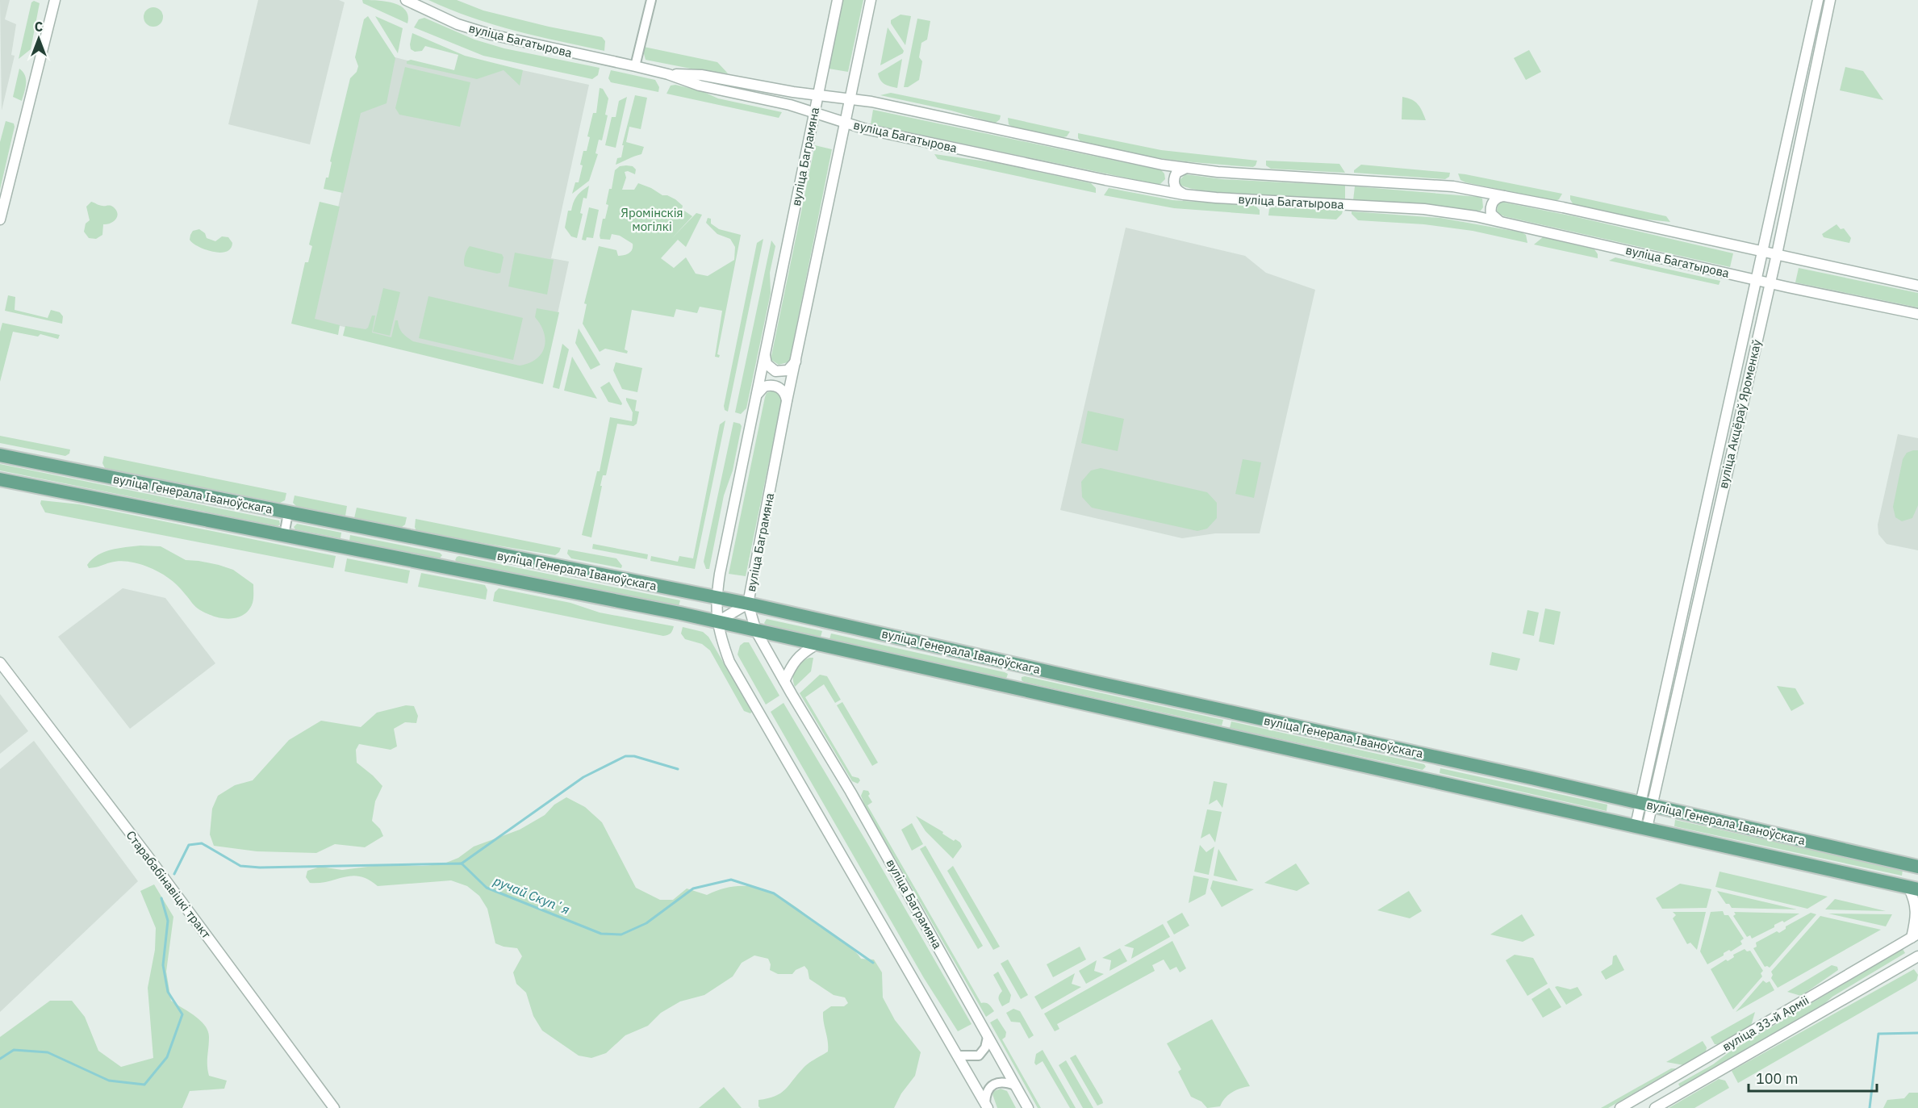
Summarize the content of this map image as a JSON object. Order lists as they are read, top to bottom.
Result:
{
  "streets": {
    "main road": ["вуліца Генерала Іваноўскага"],
    "street": [
      "вуліца Багатырова",
      "вуліца Баграмяна",
      "вуліца Акцёраў Яроменкаў",
      "Старабабінавіцкі тракт",
      "вуліца 33-й Арміі"
    ]
  },
  "crossings": [
    ["вуліца Багатырова", "вуліца Баграмяна"],
    ["вуліца Багатырова", "вуліца Акцёраў Яроменкаў"],
    ["вуліца Баграмяна", "вуліца Генерала Іваноўскага"],
    ["вуліца Акцёраў Яроменкаў", "вуліца Генерала Іваноўскага"],
    ["вуліца Генерала Іваноўскага", "вуліца 33-й Арміі"]
  ],
  "water": ["ручай Скупʼя"],
  "parks": ["Яромінскія могілкі"],
  "scale_bar": "100 m",
  "north": "top"
}
